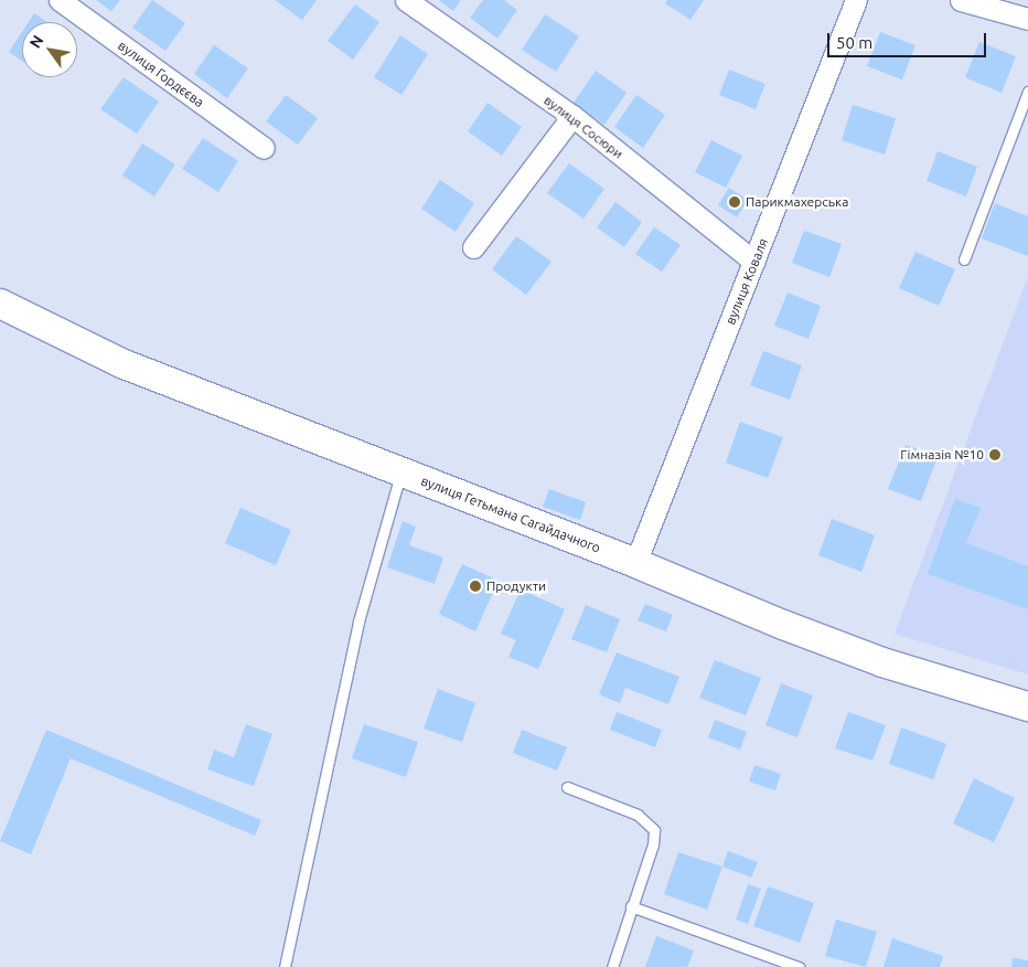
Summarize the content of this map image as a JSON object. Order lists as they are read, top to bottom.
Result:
{
  "streets": {
    "main road": ["вулиця Гетьмана Сагайдачного"],
    "street": ["вулиця Гордєєва", "вулиця Сосюри", "вулиця Коваля"]
  },
  "crossings": [
    ["вулиця Сосюри", "вулиця Коваля"],
    ["вулиця Коваля", "вулиця Гетьмана Сагайдачного"]
  ],
  "places": ["Парикмахерська", "Гімназія №10", "Продукти"],
  "scale_bar": "50 m",
  "north": "top left"
}
